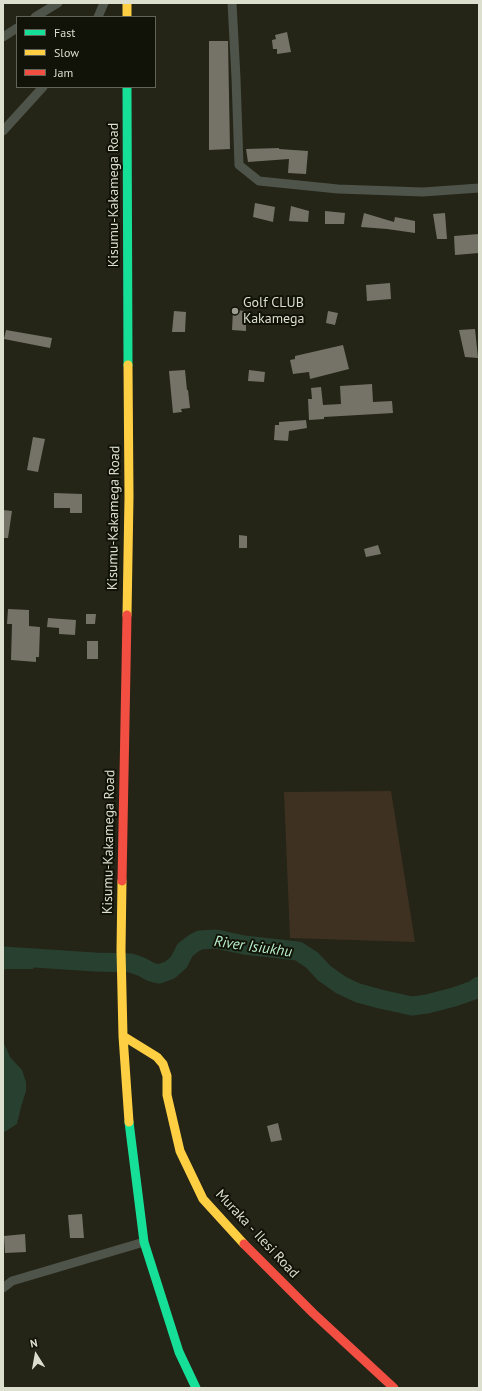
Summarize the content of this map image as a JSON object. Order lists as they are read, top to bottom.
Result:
{
  "streets": {
    "main road": ["Kisumu-Kakamega Road", "Muraka - Ilesi Road"]
  },
  "crossings": [
    ["Kisumu-Kakamega Road", "Muraka - Ilesi Road"]
  ],
  "water": ["River Isiukhu"],
  "places": ["Golf CLUB Kakamega"],
  "legend": ["Fast", "Slow", "Jam"],
  "north": "top"
}
